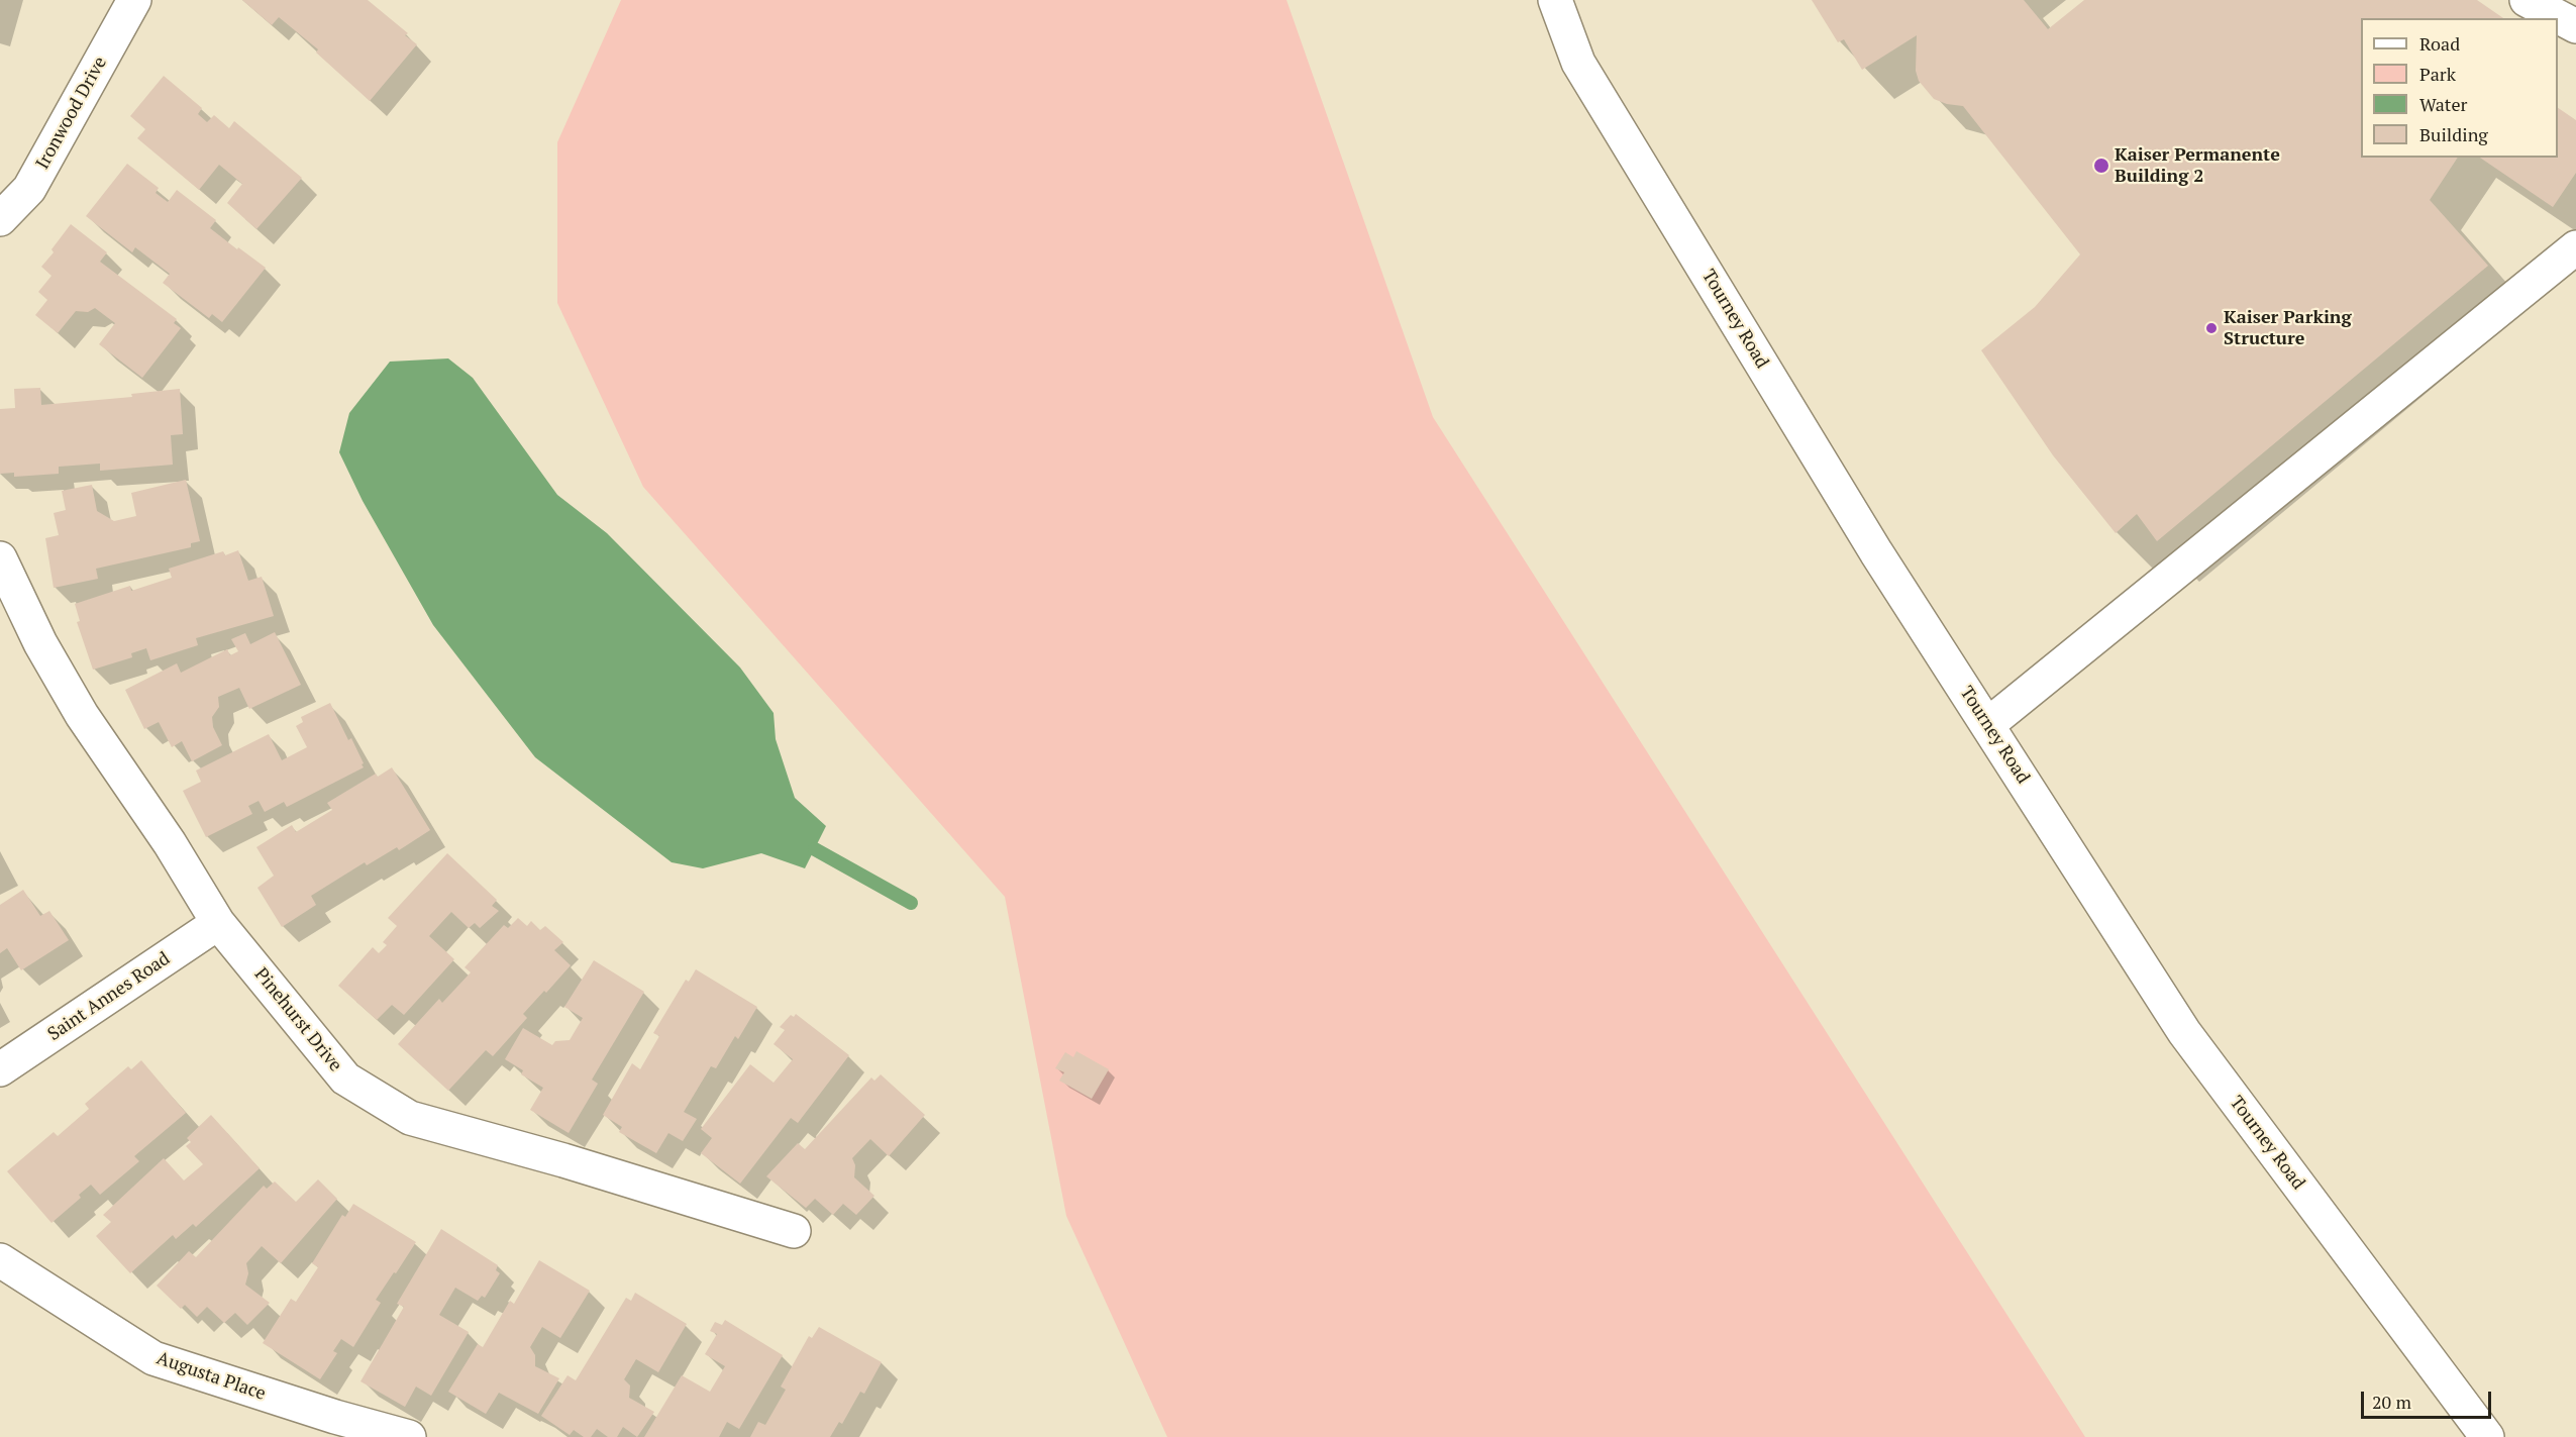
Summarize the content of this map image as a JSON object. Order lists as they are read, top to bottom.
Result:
{
  "streets": {
    "street": [
      "Ironwood Drive",
      "Tourney Road",
      "Saint Annes Road",
      "Pinehurst Drive",
      "Augusta Place"
    ]
  },
  "crossings": [
    ["Saint Annes Road", "Pinehurst Drive"]
  ],
  "places": ["Kaiser Permanente Building 2", "Kaiser Parking Structure"],
  "legend": [
    "Road",
    "Park",
    "Water",
    "Building"
  ],
  "scale_bar": "20 m"
}
